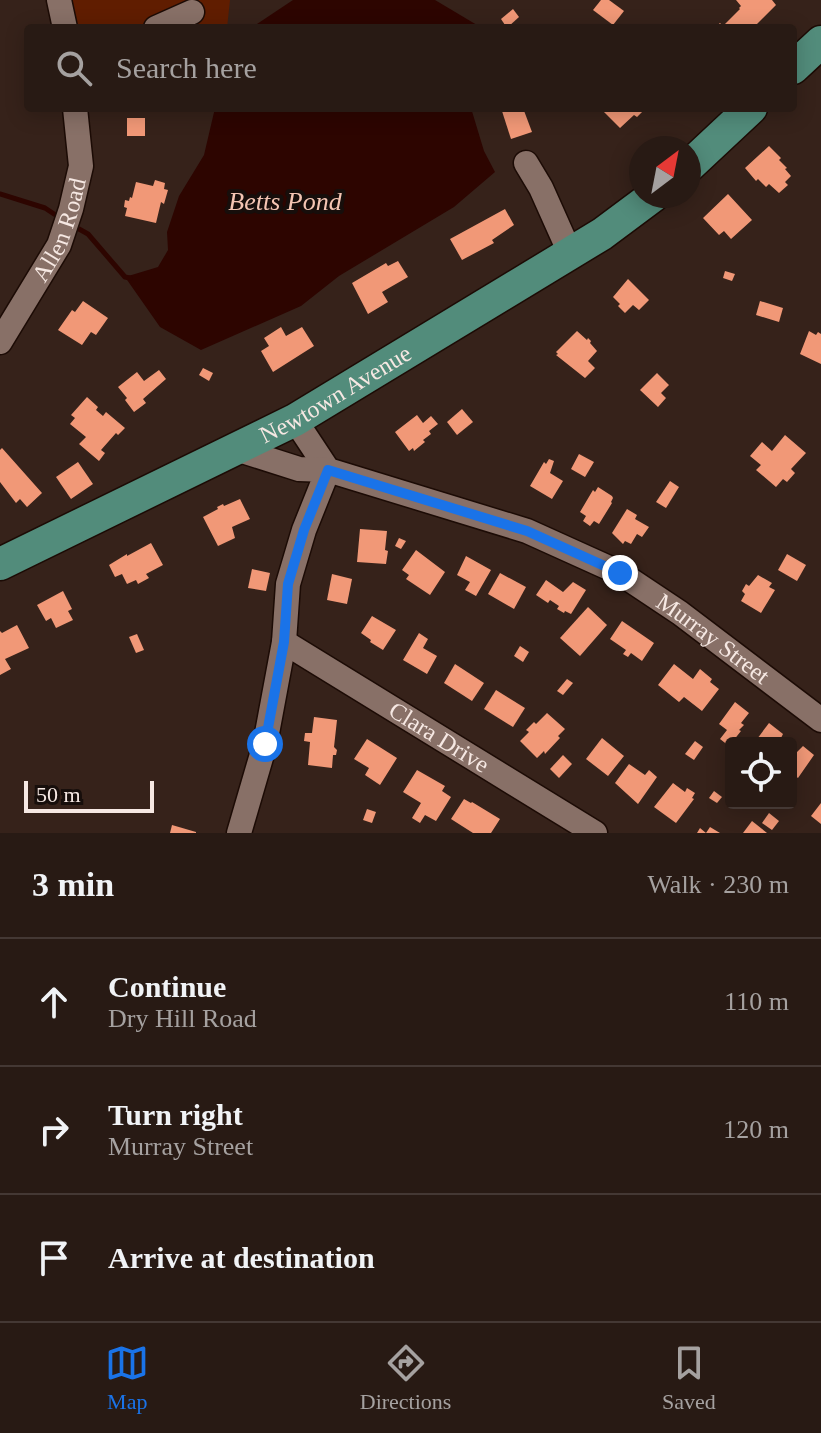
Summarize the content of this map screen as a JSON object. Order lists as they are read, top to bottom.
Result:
{
  "streets": {
    "main road": ["Newtown Avenue"],
    "street": ["Allen Road", "Murray Street", "Clara Drive"]
  },
  "crossings": [
    ["Newtown Avenue", "Murray Street"]
  ],
  "water": ["Betts Pond"],
  "scale_bar": "50 m",
  "north": "top right",
  "page": {
    "search": "Search here",
    "scale": "50 m",
    "heading": ["3 min", "Walk · 230 m"],
    "list": [
      ["Continue", "Dry Hill Road", "110 m"],
      ["Turn right", "Murray Street", "120 m"],
      "Arrive at destination"
    ],
    "nav": ["Map", "Directions", "Saved"]
  }
}
